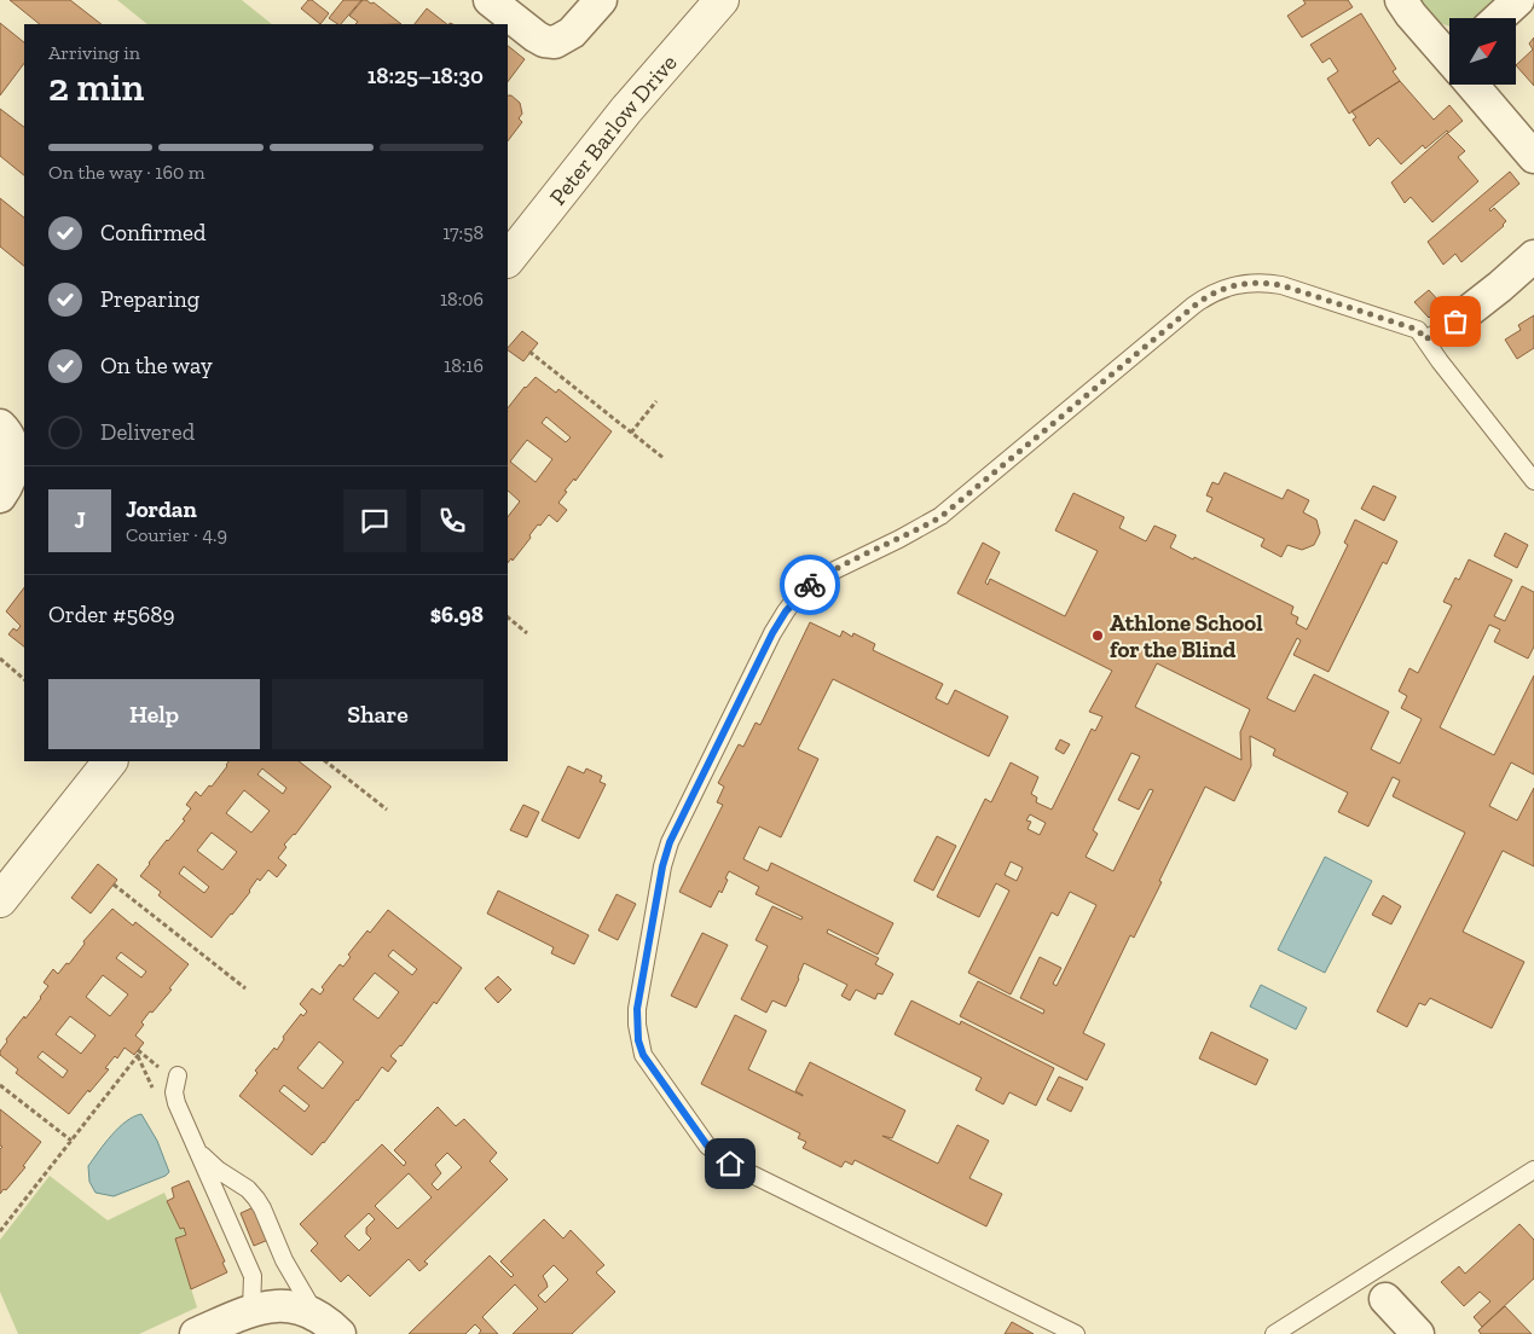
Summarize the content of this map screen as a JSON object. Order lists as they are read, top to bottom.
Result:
{
  "streets": {
    "street": ["Peter Barlow Drive"]
  },
  "places": ["Athlone School for the Blind"],
  "north": "top right",
  "page": {
    "heading": ["2 min", "Arriving in", "18:25–18:30"],
    "panel": [
      "Jordan",
      "Courier · 4.9",
      "Order #5689",
      "$6.98"
    ],
    "bar": "On the way · 160 m",
    "list": [
      ["Confirmed", "17:58"],
      ["Preparing", "18:06"],
      ["On the way", "18:16"],
      "Delivered"
    ],
    "round": "J",
    "buttons": ["Help", "Share"]
  }
}
